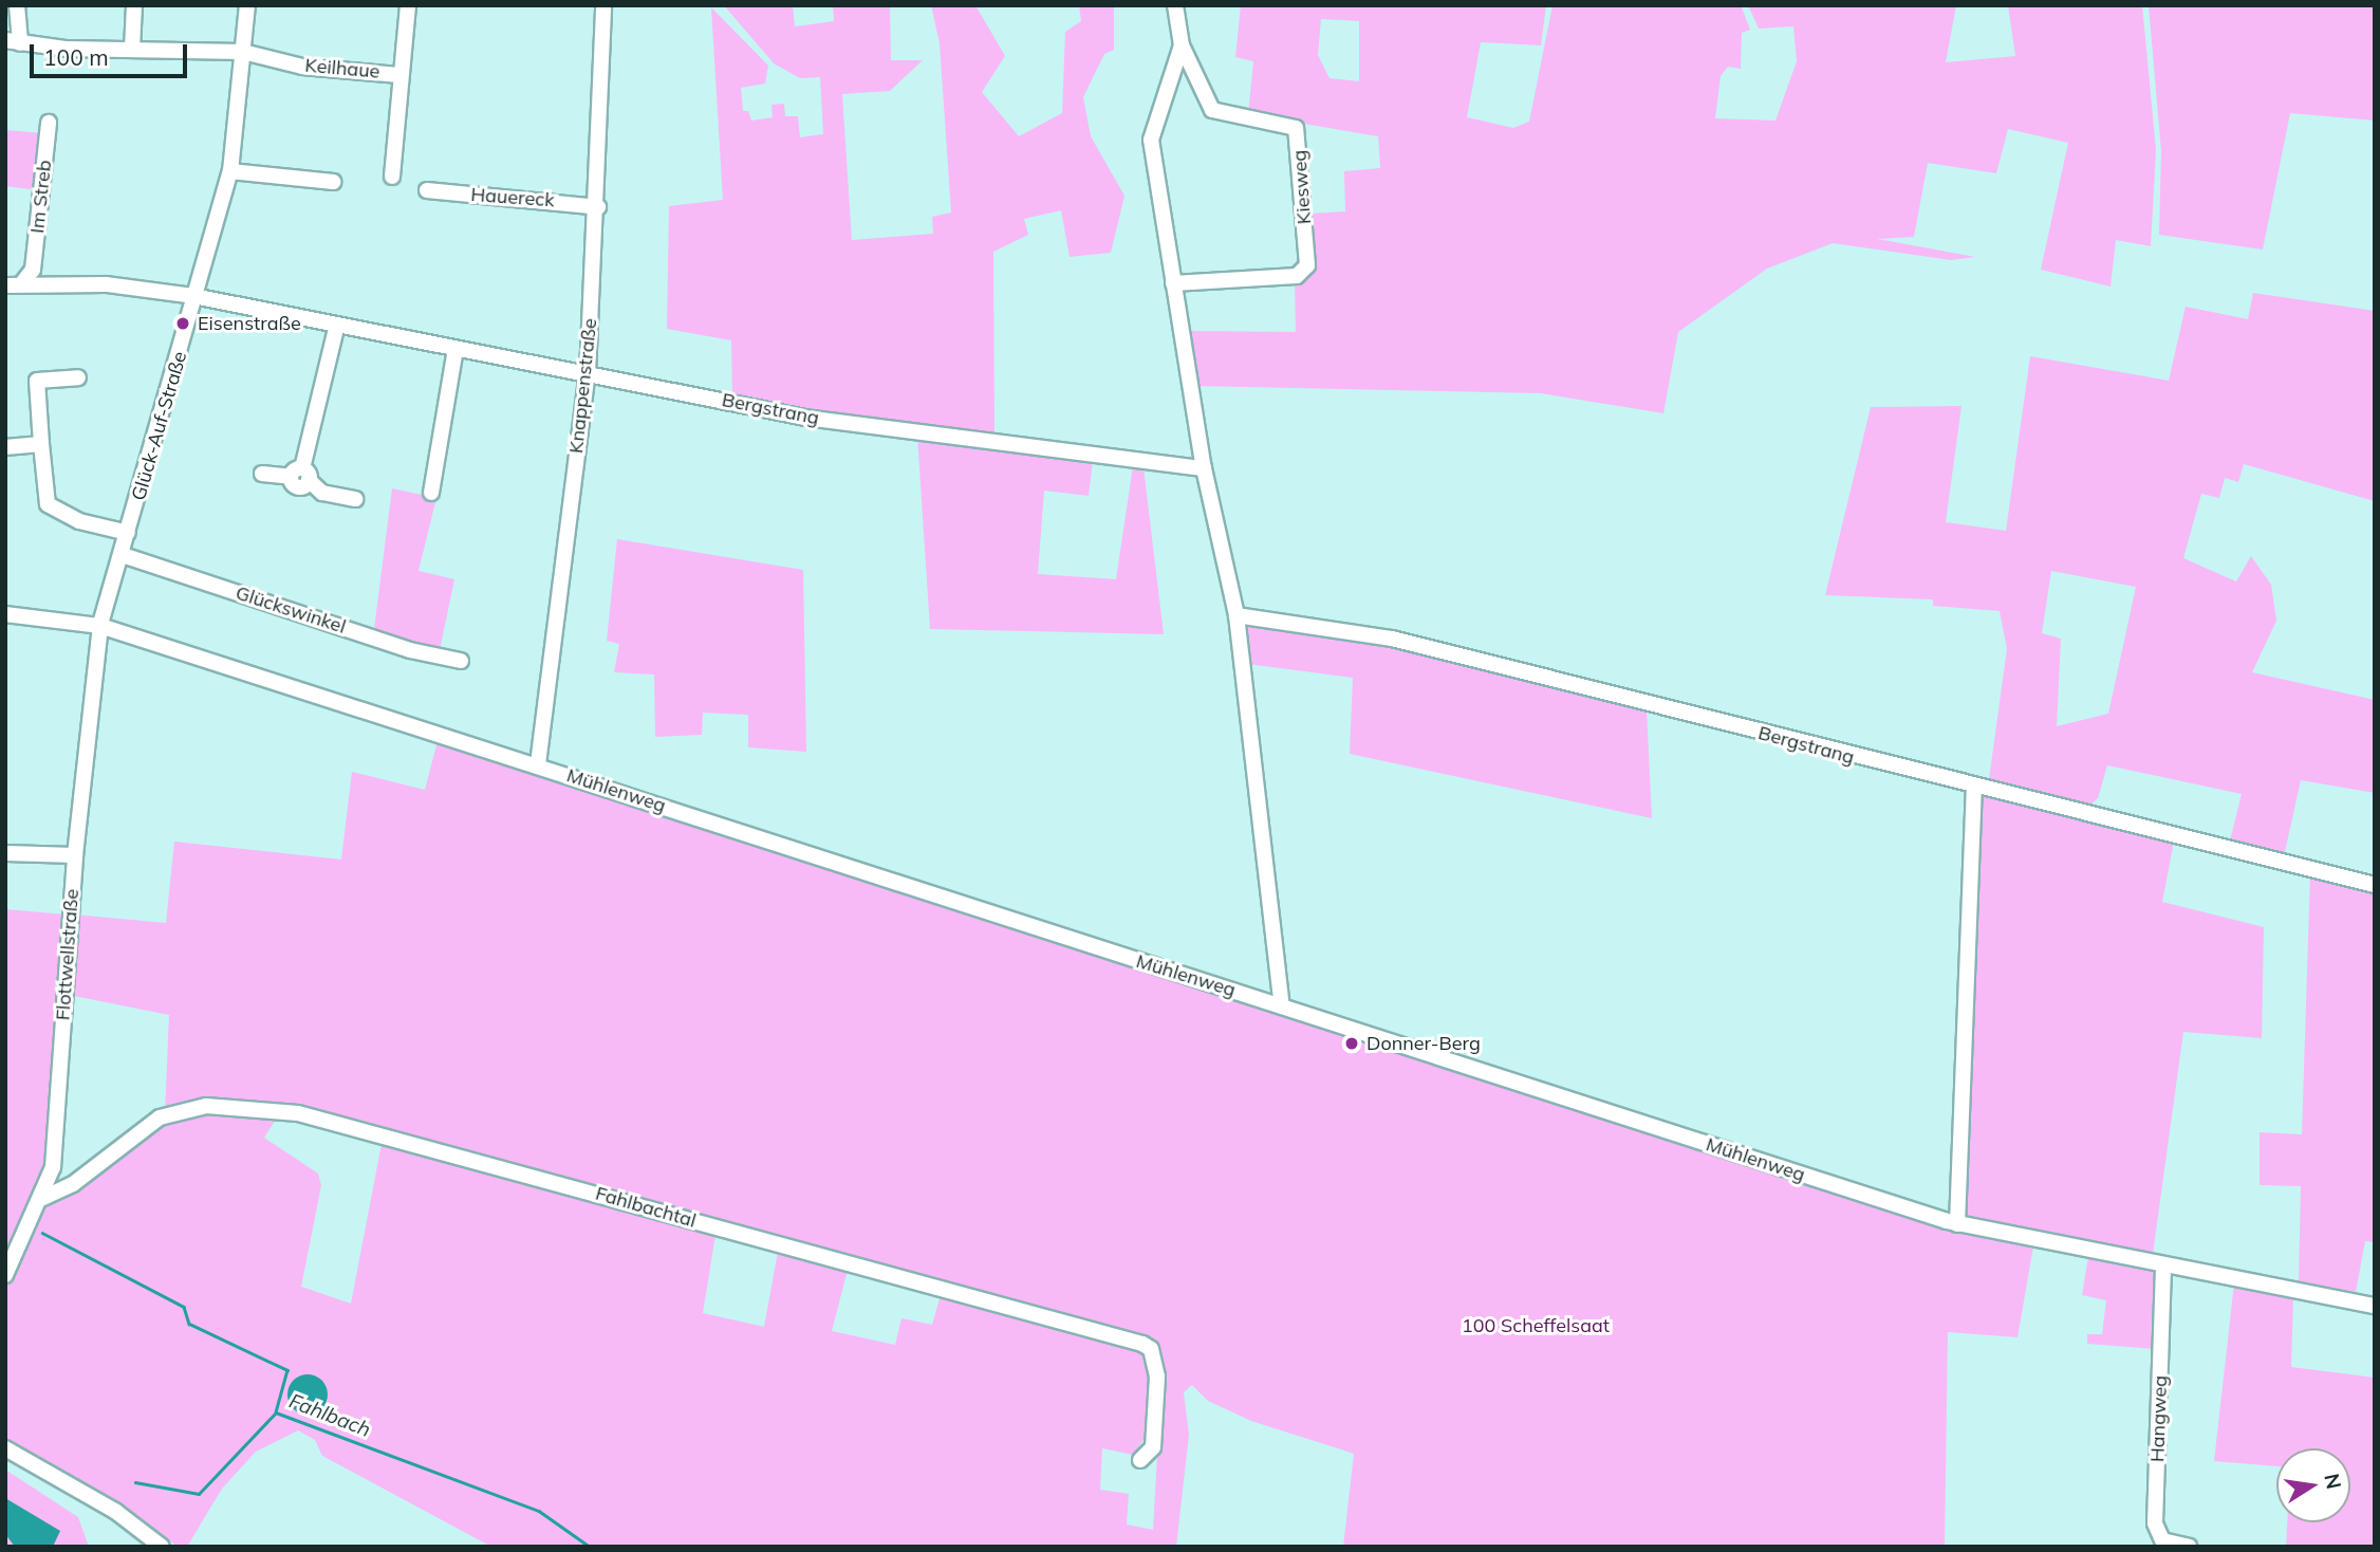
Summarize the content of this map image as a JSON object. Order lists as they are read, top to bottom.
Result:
{
  "streets": {
    "street": [
      "Keilhaue",
      "Kiesweg",
      "Im Streb",
      "Hauereck",
      "Knappenstraße",
      "Bergstrang",
      "Glück-Auf-Straße",
      "Glückswinkel",
      "Mühlenweg",
      "Flottwellstraße",
      "Fahlbachtal",
      "Hangweg"
    ]
  },
  "crossings": [
    ["Keilhaue", "Glück-Auf-Straße"],
    ["Kiesweg", "Bergstrang"],
    ["Hauereck", "Knappenstraße"],
    ["Knappenstraße", "Bergstrang"],
    ["Knappenstraße", "Mühlenweg"],
    ["Bergstrang", "Glück-Auf-Straße"],
    ["Glück-Auf-Straße", "Glückswinkel"],
    ["Glück-Auf-Straße", "Mühlenweg"],
    ["Glück-Auf-Straße", "Flottwellstraße"],
    ["Mühlenweg", "Flottwellstraße"],
    ["Mühlenweg", "Hangweg"],
    ["Flottwellstraße", "Fahlbachtal"]
  ],
  "water": ["Fahlbach"],
  "parks": ["100 Scheffelsaat"],
  "places": ["Eisenstraße", "Donner-Berg"],
  "scale_bar": "100 m",
  "north": "right"
}
